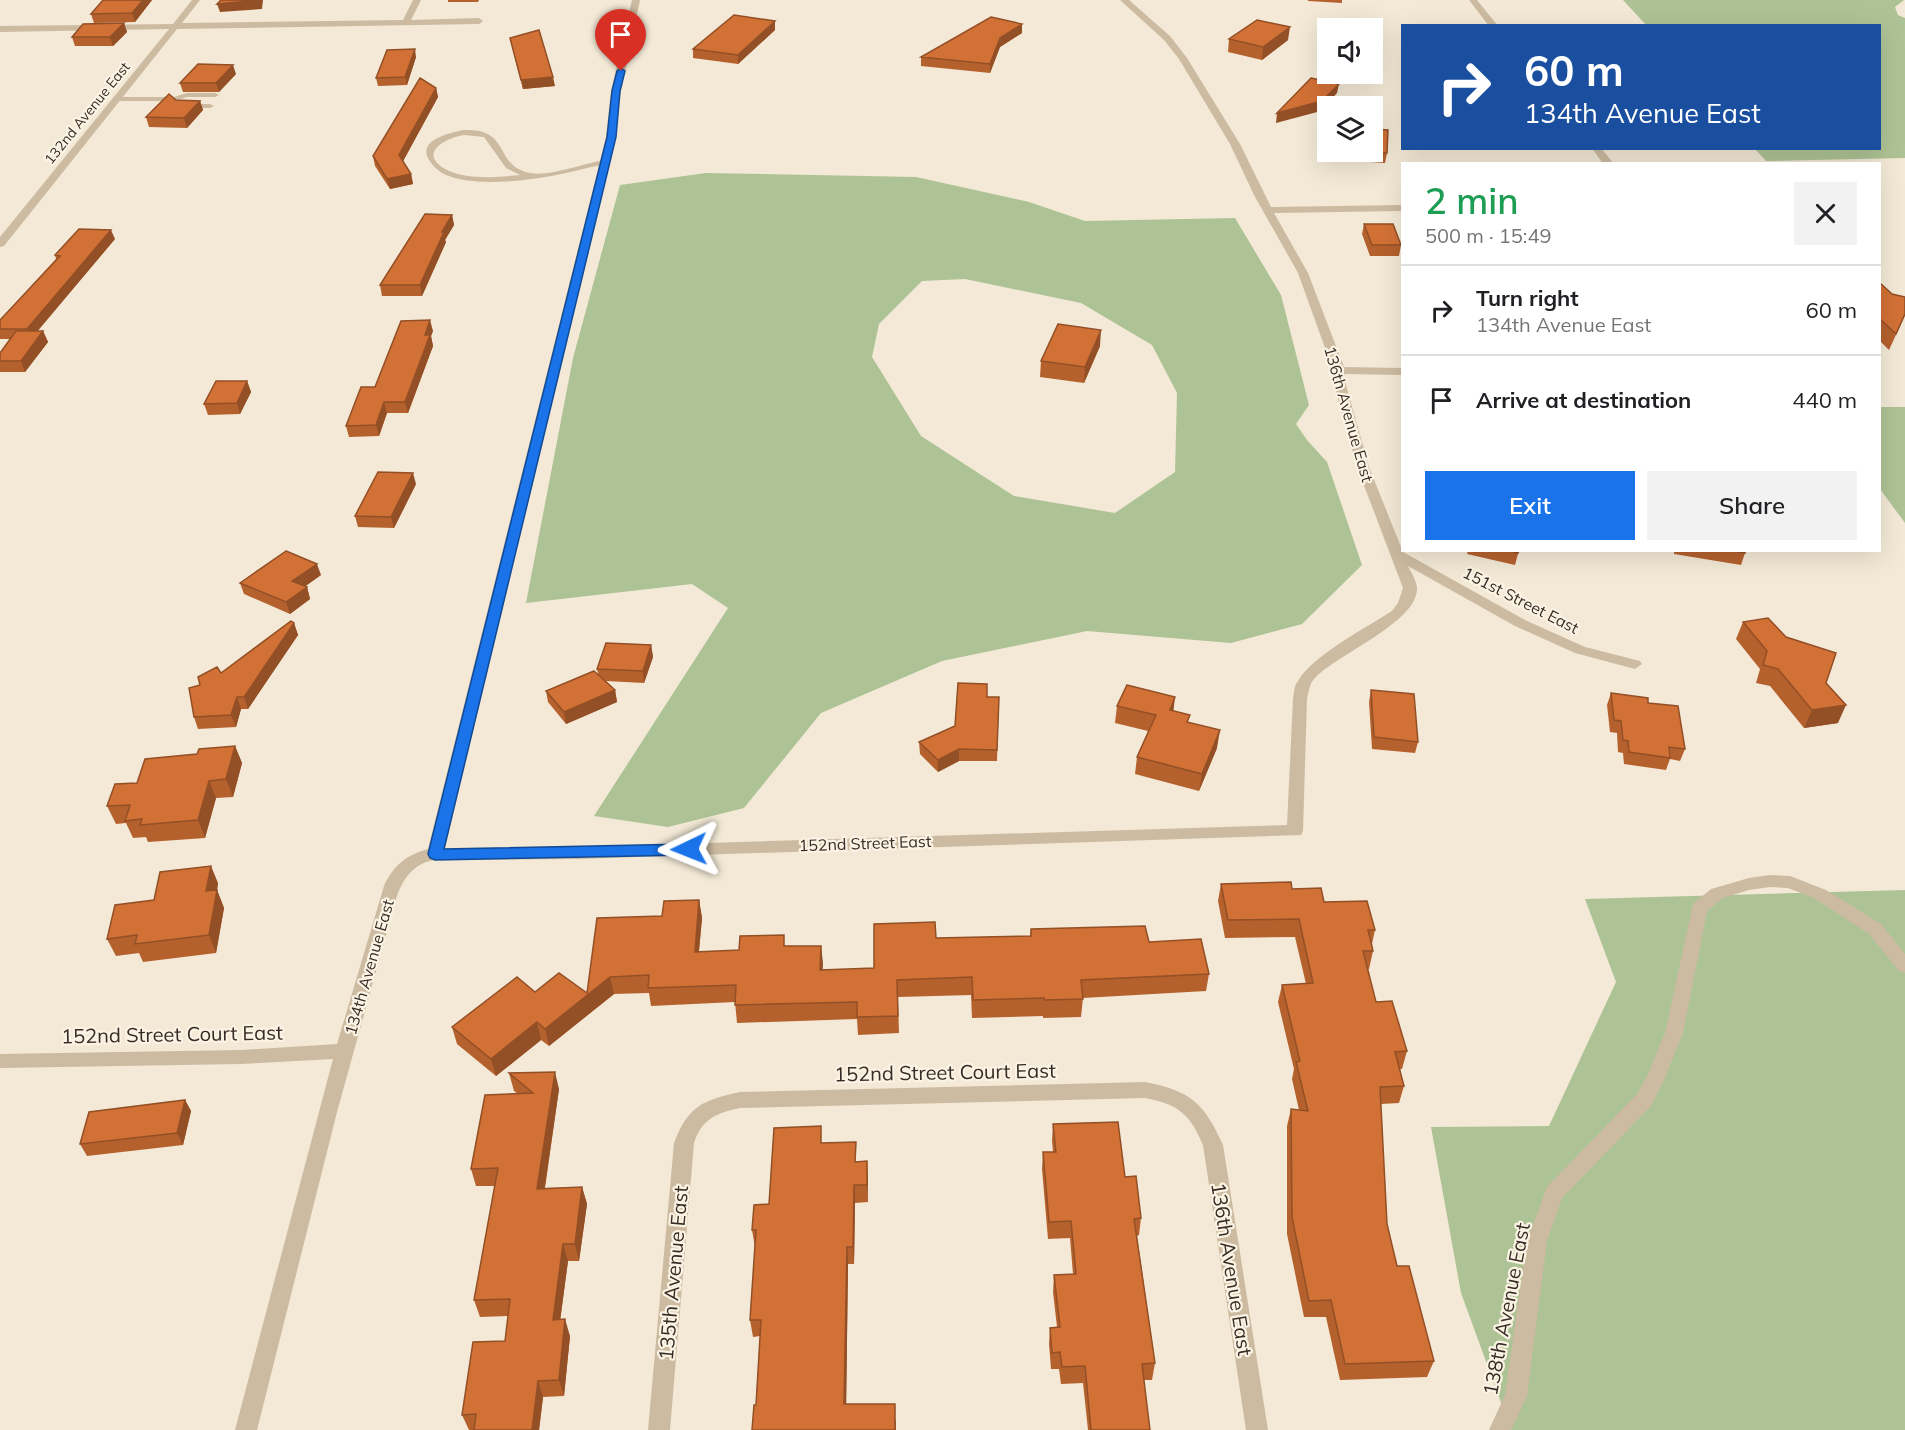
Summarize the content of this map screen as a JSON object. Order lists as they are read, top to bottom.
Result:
{
  "streets": {
    "street": [
      "132nd Avenue East",
      "136th Avenue East",
      "151st Street East",
      "152nd Street East",
      "134th Avenue East",
      "152nd Street Court East",
      "135th Avenue East",
      "138th Avenue East"
    ]
  },
  "crossings": [
    ["136th Avenue East", "151st Street East"],
    ["136th Avenue East", "152nd Street East"],
    ["136th Avenue East", "152nd Street Court East"],
    ["152nd Street East", "134th Avenue East"],
    ["134th Avenue East", "152nd Street Court East"],
    ["152nd Street Court East", "135th Avenue East"]
  ],
  "page": {
    "turn": ["60 m", "134th Avenue East"],
    "heading": ["2 min", "500 m · 15:49"],
    "list": [
      {
        "name": "Turn right",
        "note": "134th Avenue East",
        "value": "60 m"
      },
      {
        "name": "Arrive at destination",
        "value": "440 m"
      }
    ],
    "buttons": ["Exit", "Share"]
  }
}
